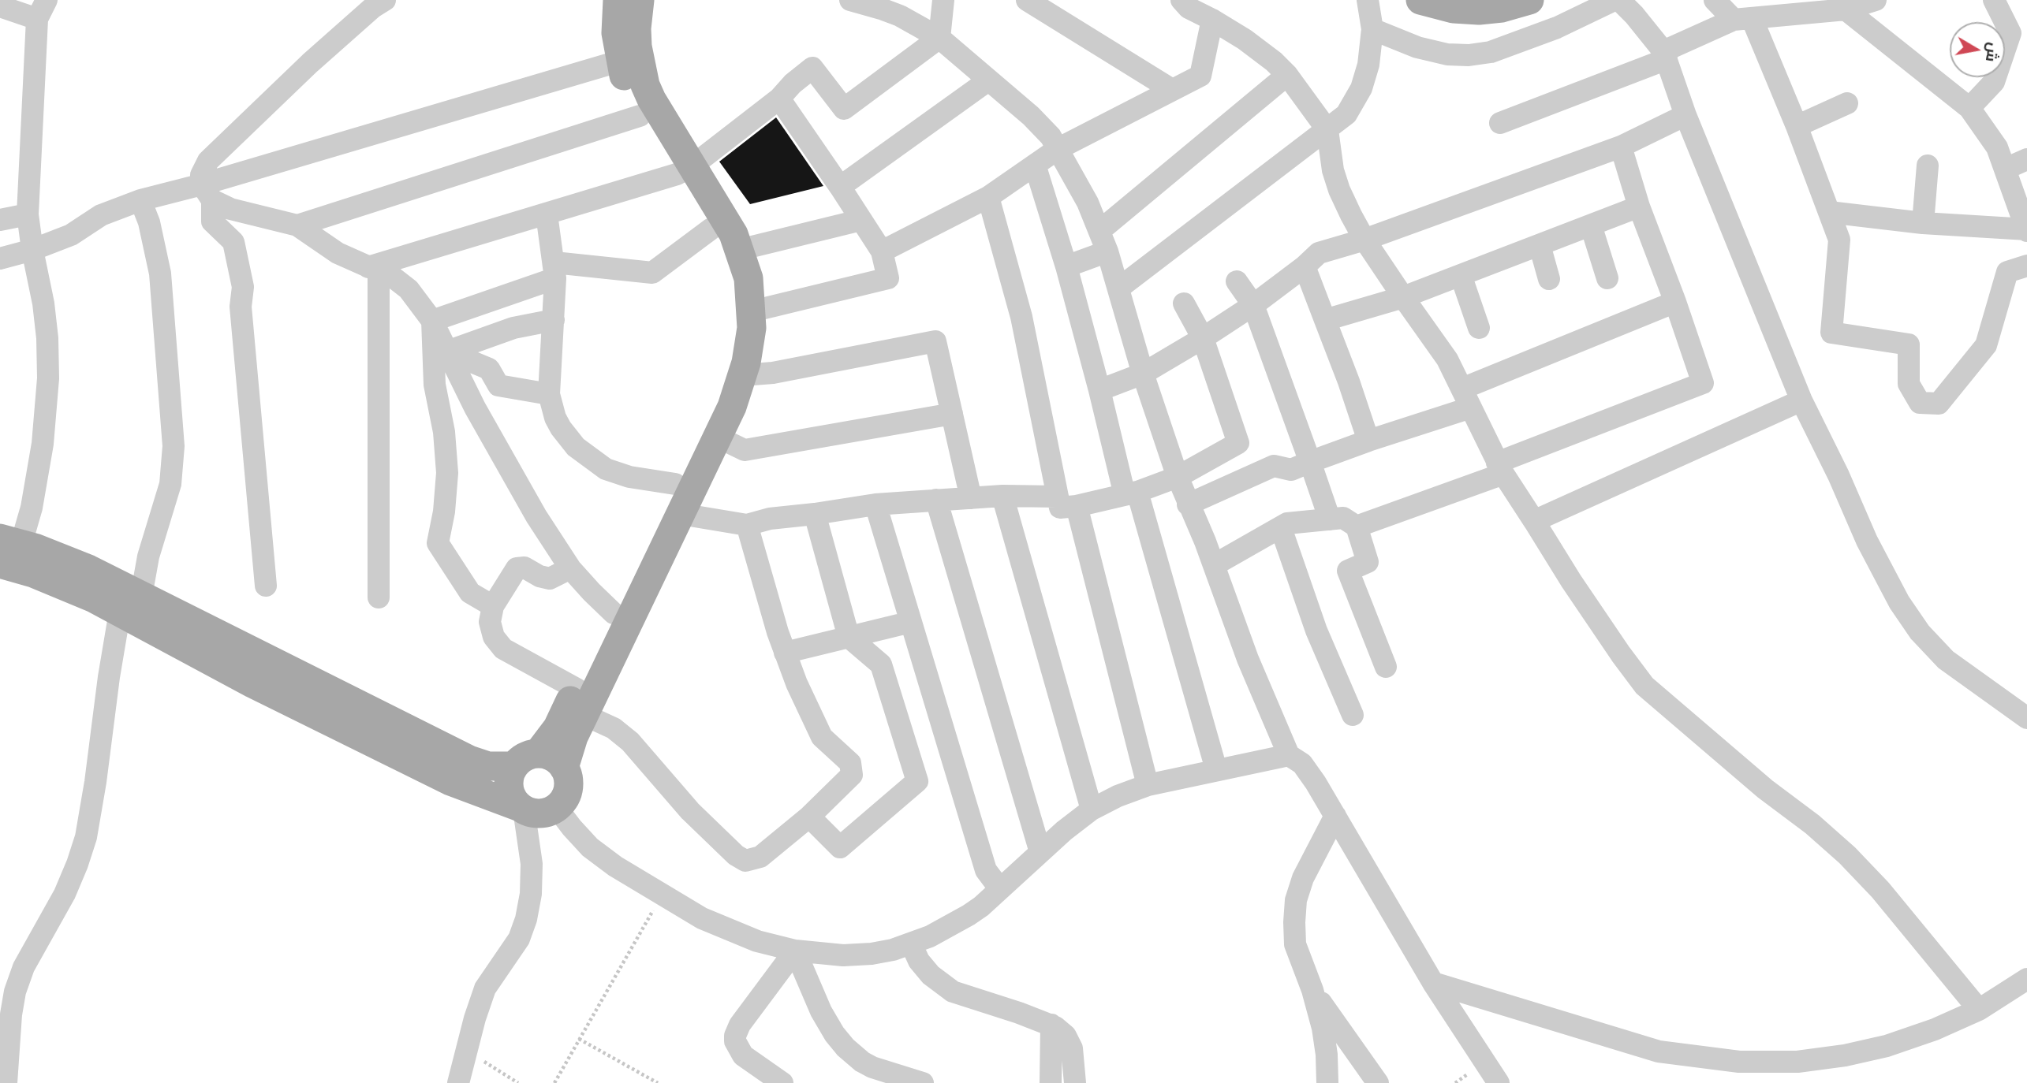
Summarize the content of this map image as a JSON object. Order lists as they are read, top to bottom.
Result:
{
  "north": "right"
}
